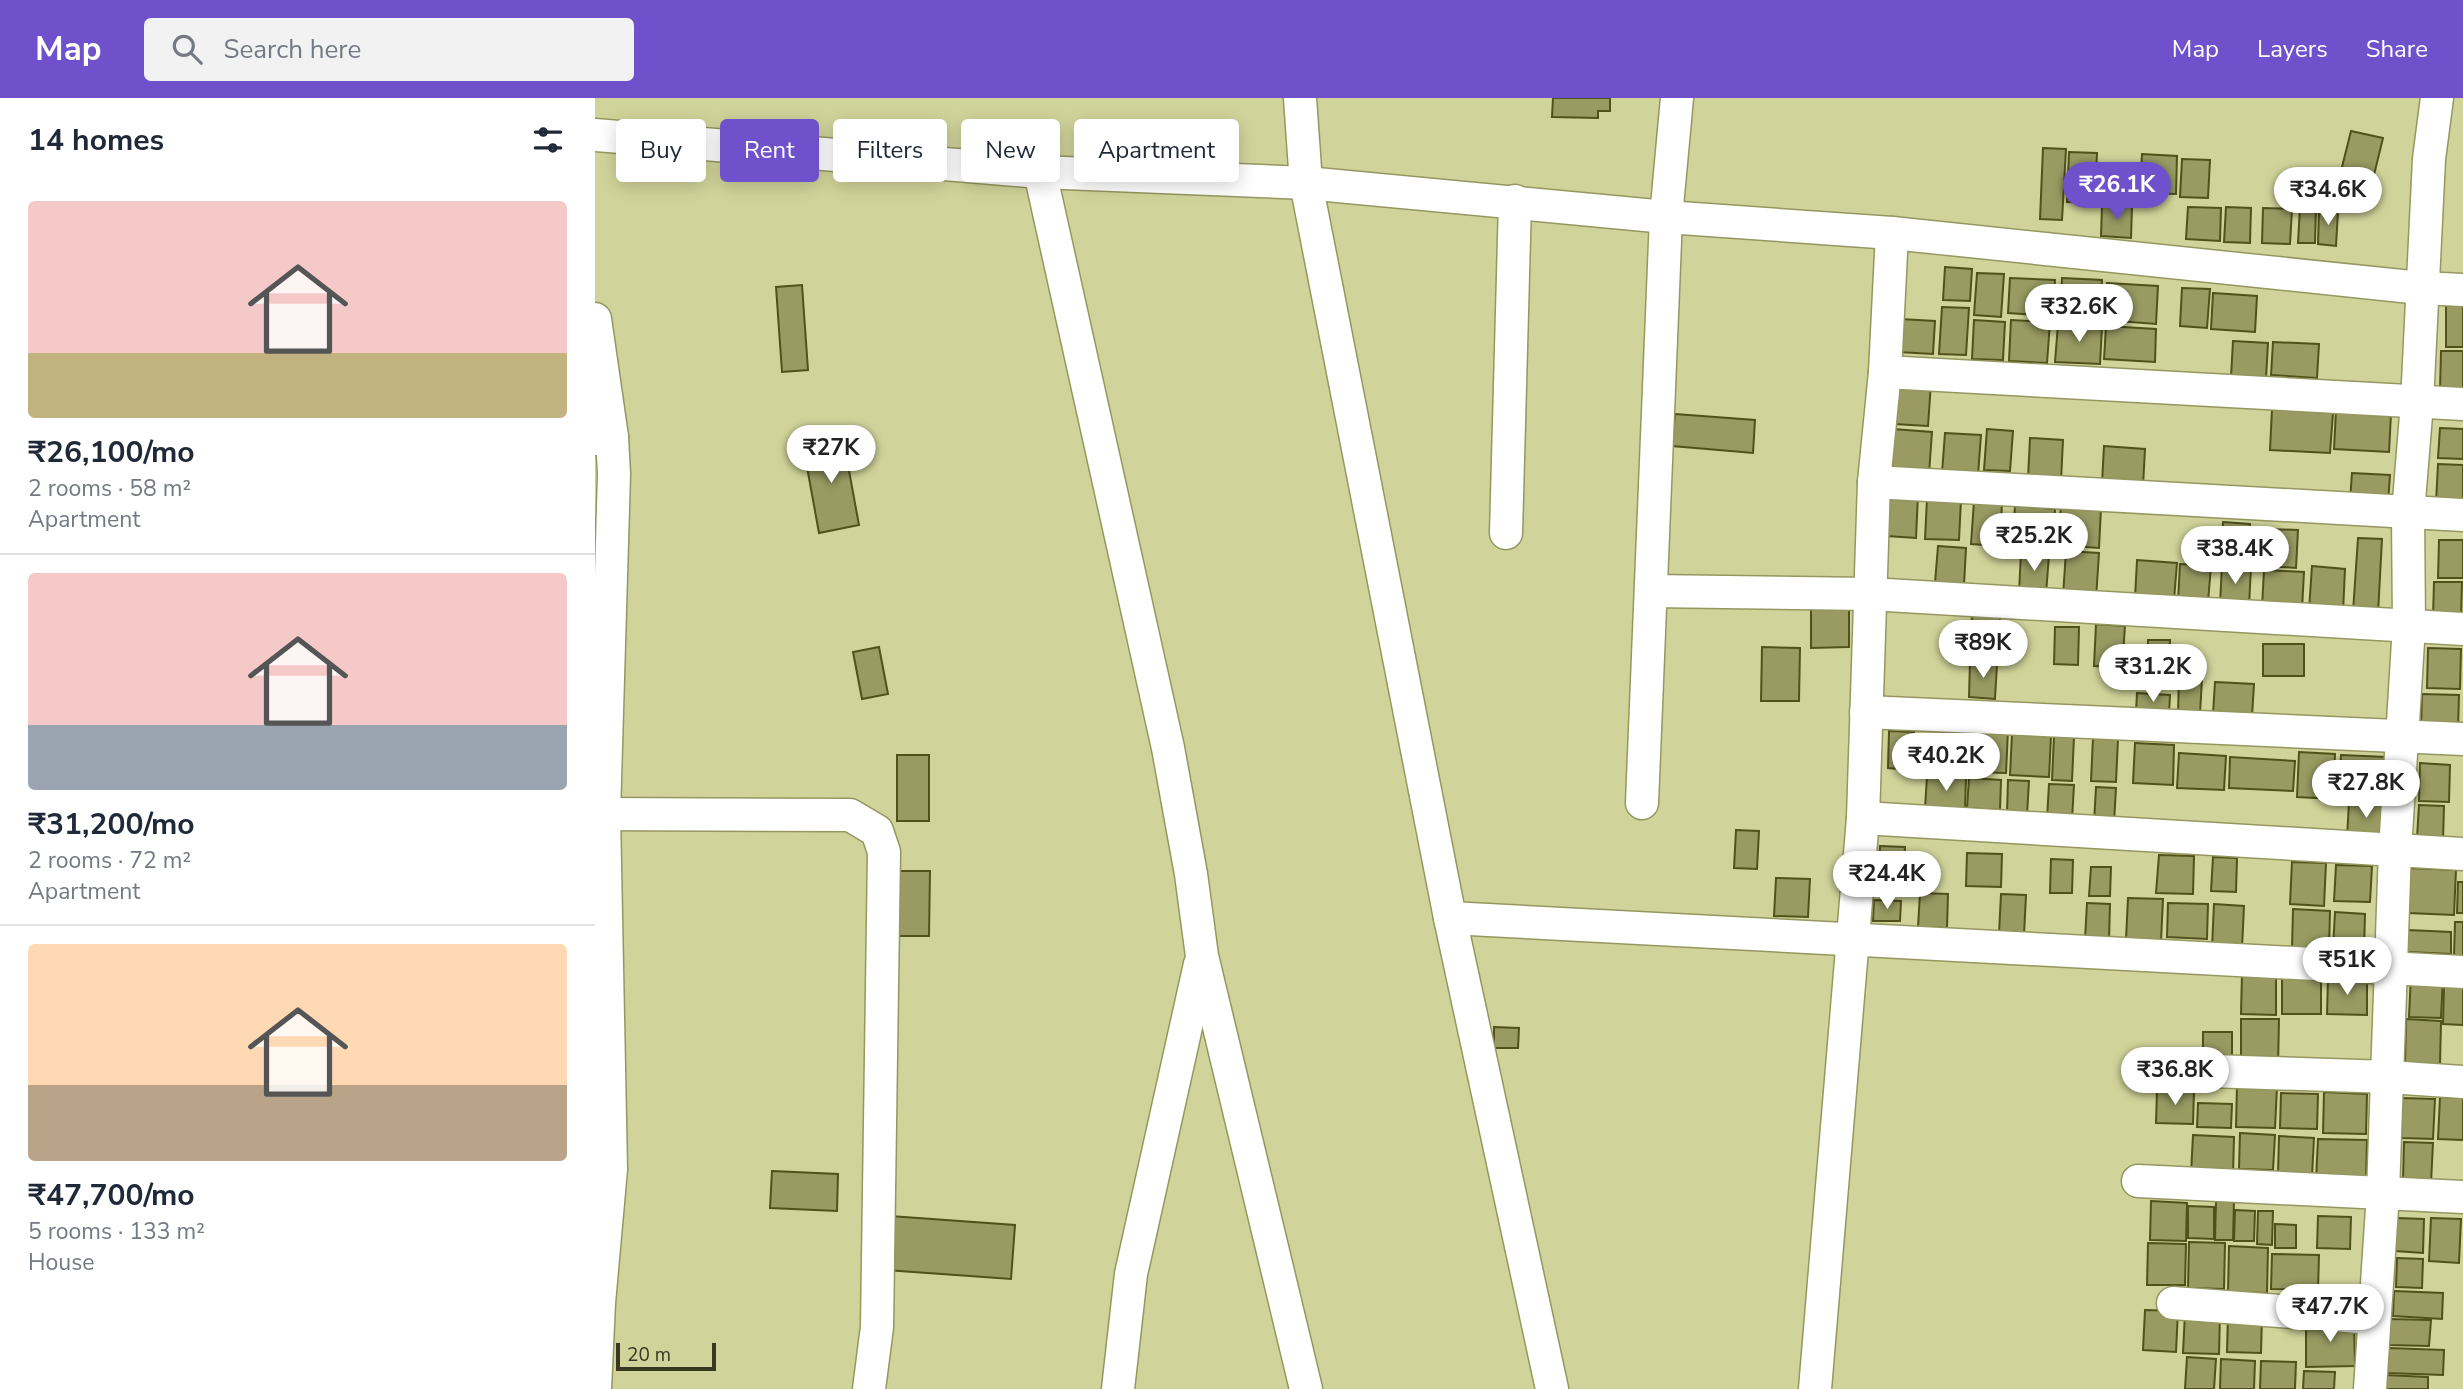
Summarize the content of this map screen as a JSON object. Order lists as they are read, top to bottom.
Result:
{
  "scale_bar": "20 m",
  "page": {
    "header": "Map",
    "search": "Search here",
    "nav": ["Map", "Layers", "Share"],
    "heading": "14 homes",
    "chip": [
      "Buy",
      "Rent",
      "Filters",
      "New",
      "Apartment"
    ],
    "price": [
      "₹26.1K",
      "₹34.6K",
      "₹32.6K",
      "₹27K",
      "₹25.2K",
      "₹38.4K",
      "₹89K",
      "₹31.2K",
      "₹40.2K",
      "₹27.8K",
      "₹24.4K",
      "₹51K",
      "₹36.8K",
      "₹47.7K"
    ],
    "list": [
      {
        "name": "₹26,100/mo",
        "note": "2 rooms · 58 m² · Apartment"
      },
      {
        "name": "₹31,200/mo",
        "note": "2 rooms · 72 m² · Apartment"
      },
      {
        "name": "₹47,700/mo",
        "note": "5 rooms · 133 m² · House"
      }
    ],
    "scale": "20 m"
  }
}
